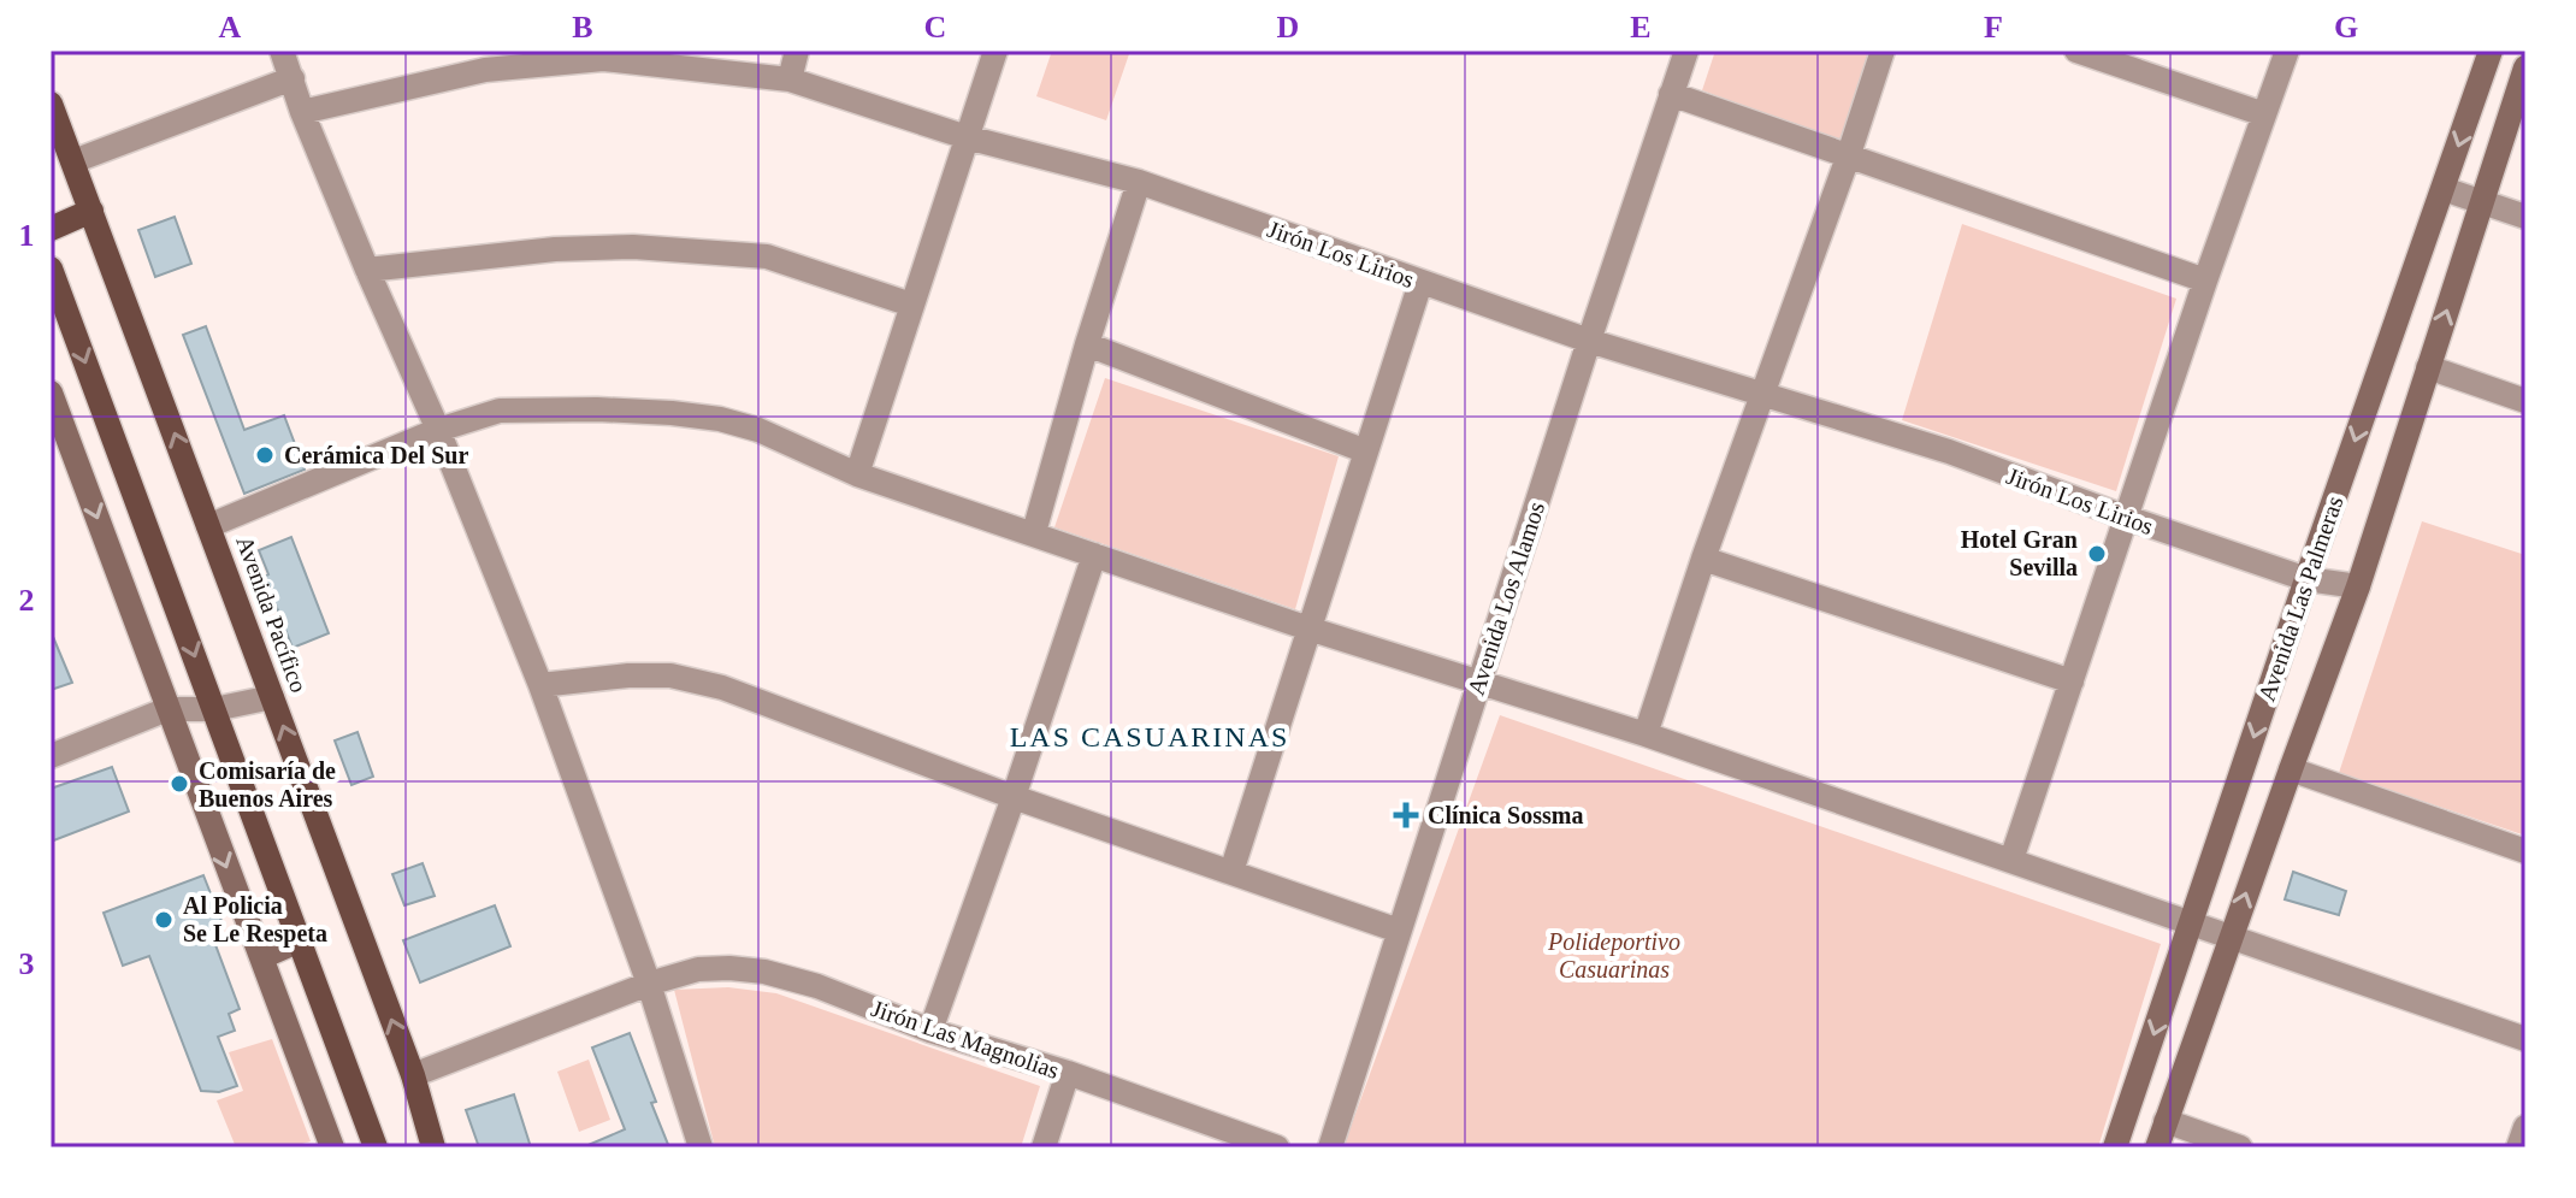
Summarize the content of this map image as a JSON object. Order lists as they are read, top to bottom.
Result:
{
  "streets": {
    "main road": ["Avenida Las Palmeras", "Avenida Pacífico"],
    "street": ["Jirón Los Lirios", "Avenida Los Alamos", "Jirón Las Magnolias"]
  },
  "crossings": [
    ["Jirón Los Lirios", "Avenida Los Alamos"],
    ["Jirón Los Lirios", "Avenida Las Palmeras"],
    ["Avenida Pacífico", "Jirón Las Magnolias"]
  ],
  "districts": ["LAS CASUARINAS"],
  "parks": ["Polideportivo Casuarinas"],
  "places": {
    "other": [
      "Cerámica Del Sur",
      "Hotel Gran Sevilla",
      "Comisaría de Buenos Aires",
      "Al Policia Se Le Respeta"
    ],
    "health": ["Clínica Sossma"]
  },
  "grid": {
    "columns": [
      "A",
      "B",
      "C",
      "D",
      "E",
      "F",
      "G"
    ],
    "rows": ["1", "2", "3"]
  }
}
